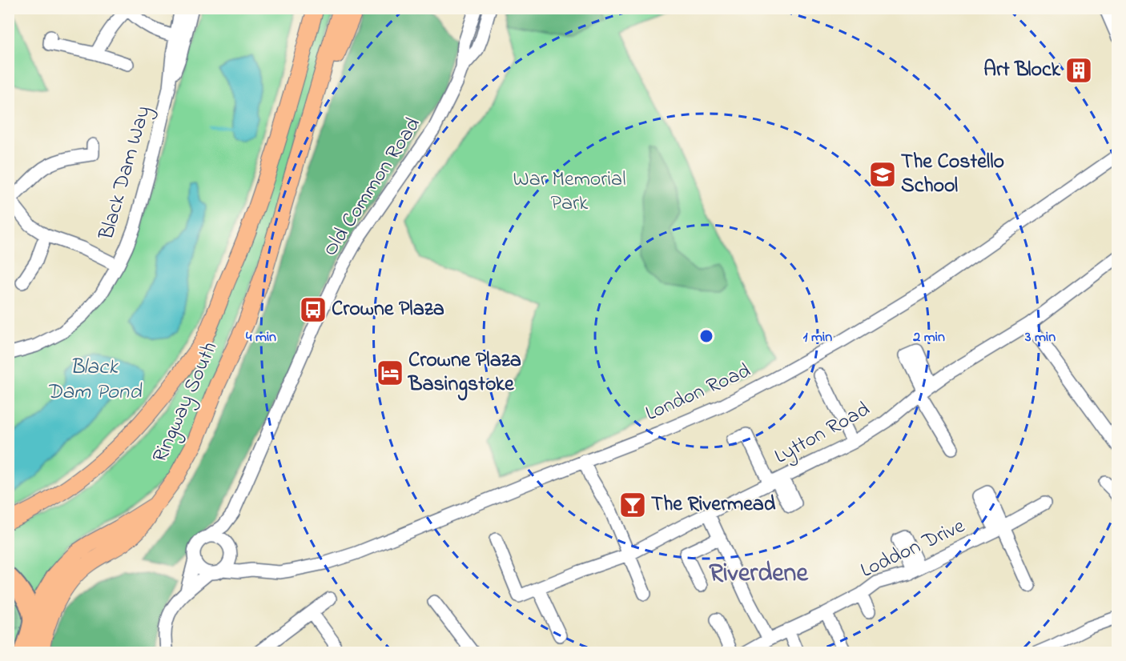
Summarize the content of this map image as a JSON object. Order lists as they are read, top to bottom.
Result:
{
  "streets": {
    "main road": ["Ringway South"],
    "street": [
      "Black Dam Way",
      "Old Common Road",
      "London Road",
      "Lytton Road",
      "Loddon Drive"
    ]
  },
  "crossings": [
    ["Old Common Road", "London Road"]
  ],
  "districts": ["Riverdene"],
  "water": ["Black Dam Pond"],
  "parks": ["War Memorial Park"],
  "places": {
    "building": ["Art Block"],
    "school or university": ["The Costello School"],
    "bus stop": ["Crowne Plaza"],
    "hotel": ["Crowne Plaza Basingstoke"],
    "bar": ["The Rivermead"]
  },
  "rings": [
    "1 min",
    "2 min",
    "3 min",
    "4 min"
  ]
}
